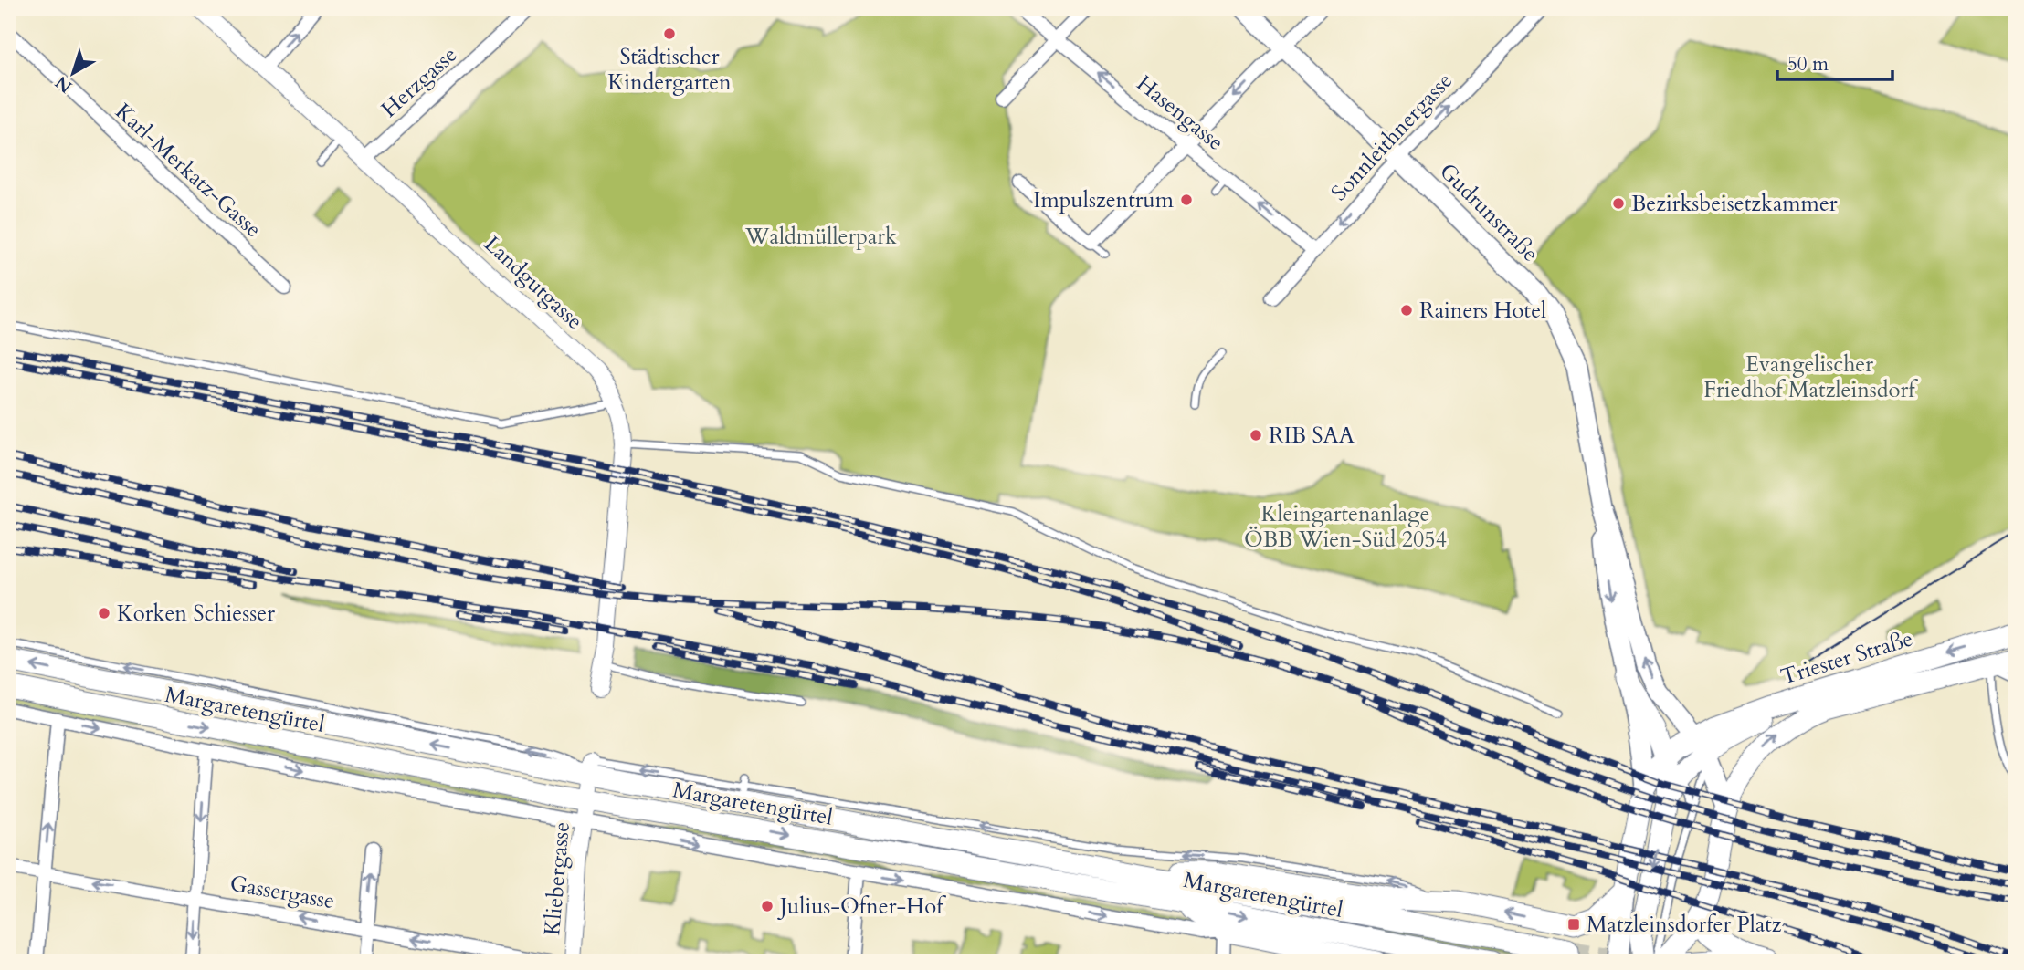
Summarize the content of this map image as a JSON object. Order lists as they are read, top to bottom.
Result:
{
  "streets": {
    "main road": ["Gudrunstraße", "Triester Straße", "Margaretengürtel"],
    "street": [
      "Herzgasse",
      "Hasengasse",
      "Sonnleithnergasse",
      "Karl-Merkatz-Gasse",
      "Landgutgasse",
      "Kliebergasse",
      "Gassergasse"
    ]
  },
  "crossings": [
    ["Herzgasse", "Landgutgasse"],
    ["Hasengasse", "Sonnleithnergasse"],
    ["Sonnleithnergasse", "Gudrunstraße"],
    ["Gudrunstraße", "Triester Straße"],
    ["Margaretengürtel", "Kliebergasse"]
  ],
  "one_way": ["Hasengasse", "Gassergasse"],
  "parks": ["Waldmüllerpark", "Evangelischer Friedhof Matzleinsdorf", "Kleingartenanlage ÖBB Wien-Süd 2054"],
  "places": {
    "other": [
      "Städtischer Kindergarten",
      "Impulszentrum",
      "Bezirksbeisetzkammer",
      "Rainers Hotel",
      "RIB SAA",
      "Korken Schiesser",
      "Julius-Ofner-Hof"
    ],
    "transit": ["Matzleinsdorfer Platz"]
  },
  "scale_bar": "50 m",
  "north": "bottom left"
}
